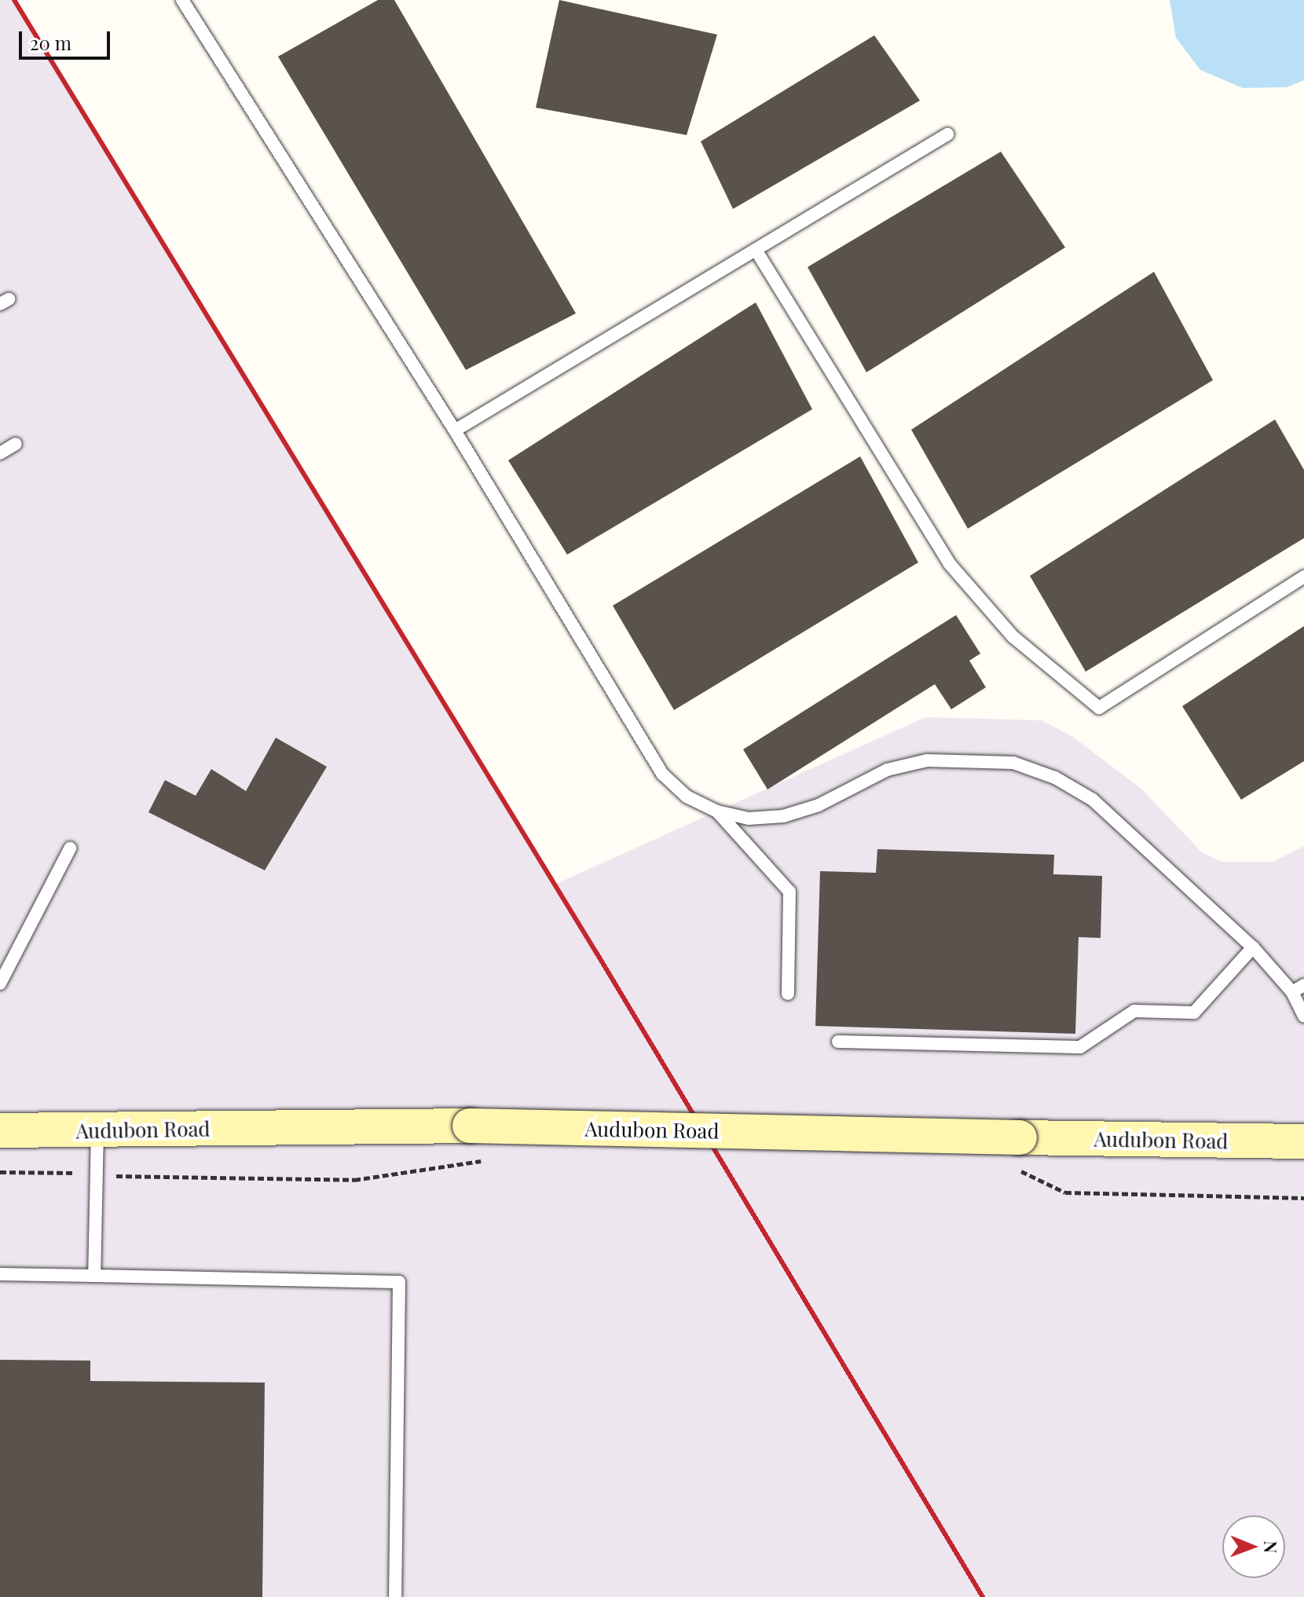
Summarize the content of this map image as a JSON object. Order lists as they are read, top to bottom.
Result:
{
  "streets": {
    "street": ["Audubon Road"]
  },
  "scale_bar": "20 m",
  "north": "right"
}
